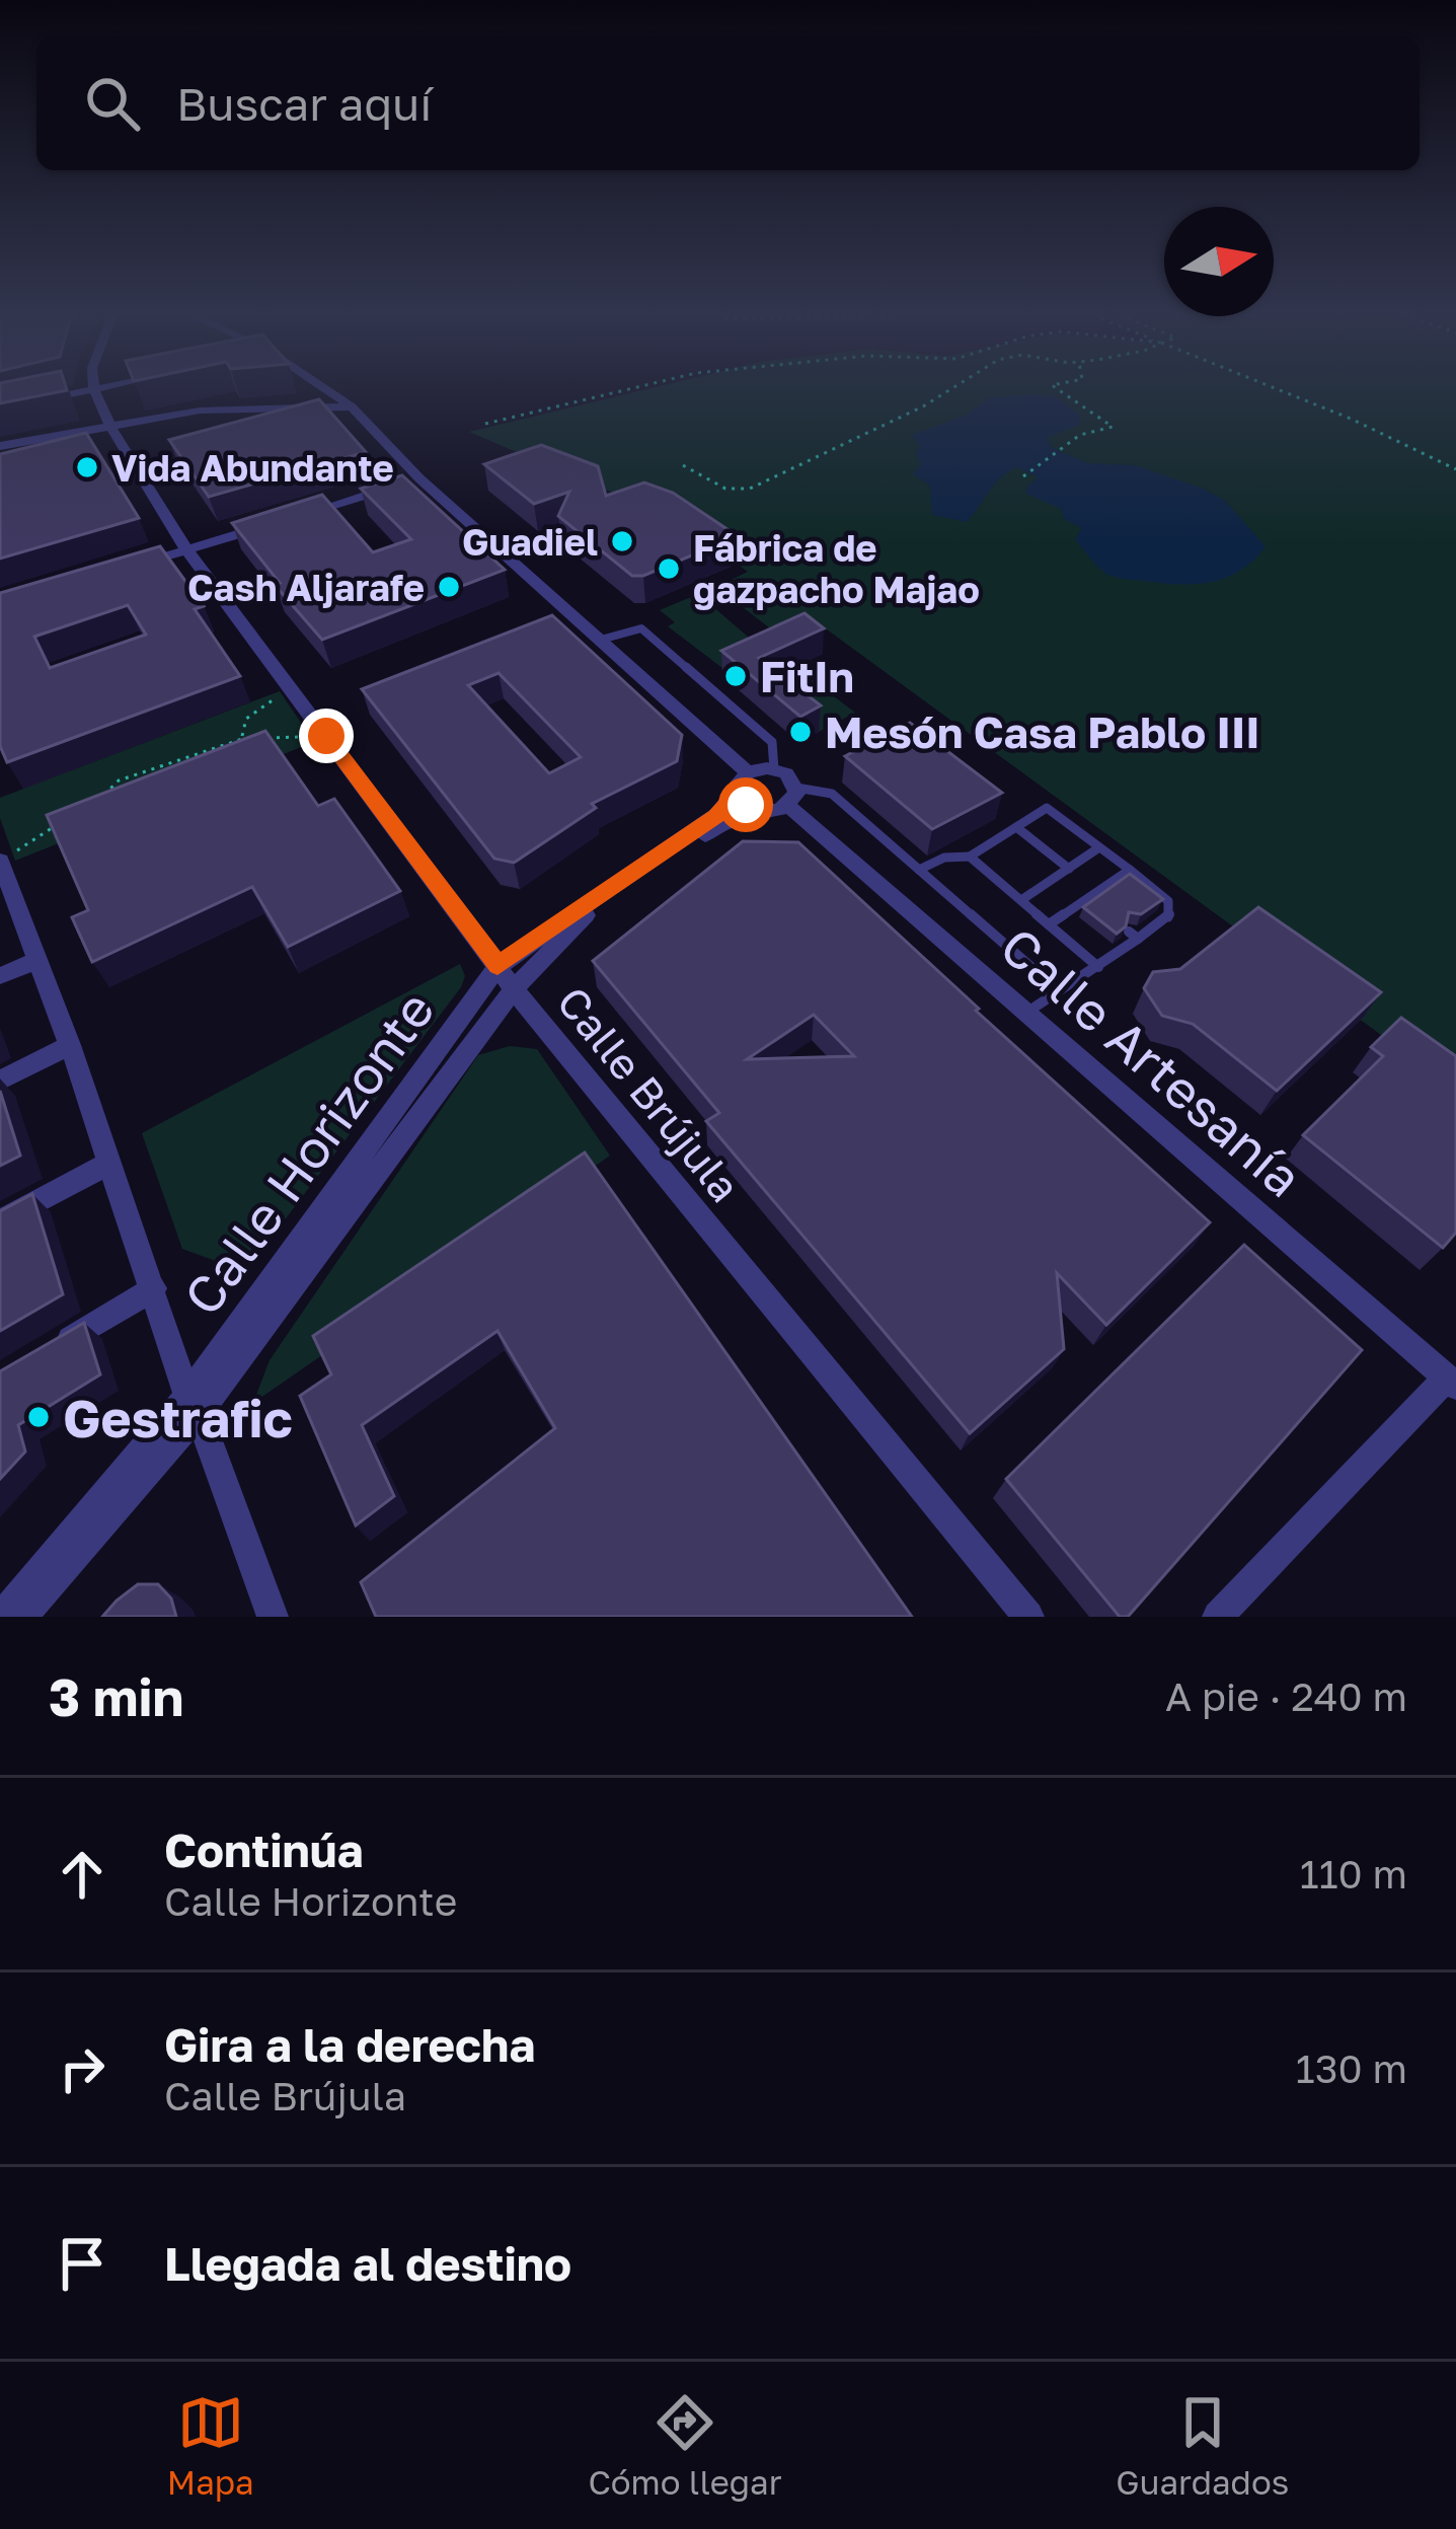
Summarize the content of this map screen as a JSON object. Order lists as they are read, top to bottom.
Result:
{
  "streets": {
    "street": ["Calle Artesanía", "Calle Brújula", "Calle Horizonte"]
  },
  "crossings": [
    ["Calle Artesanía", "Calle Horizonte"],
    ["Calle Brújula", "Calle Horizonte"]
  ],
  "places": [
    "Vida Abundante",
    "Guadiel",
    "Fábrica de gazpacho Majao",
    "Cash Aljarafe",
    "FitIn",
    "Mesón Casa Pablo III",
    "Gestrafic"
  ],
  "north": "right",
  "page": {
    "search": "Buscar aquí",
    "heading": ["3 min", "A pie · 240 m"],
    "list": [
      ["Continúa", "Calle Horizonte", "110 m"],
      ["Gira a la derecha", "Calle Brújula", "130 m"],
      "Llegada al destino"
    ],
    "nav": ["Mapa", "Cómo llegar", "Guardados"]
  }
}
